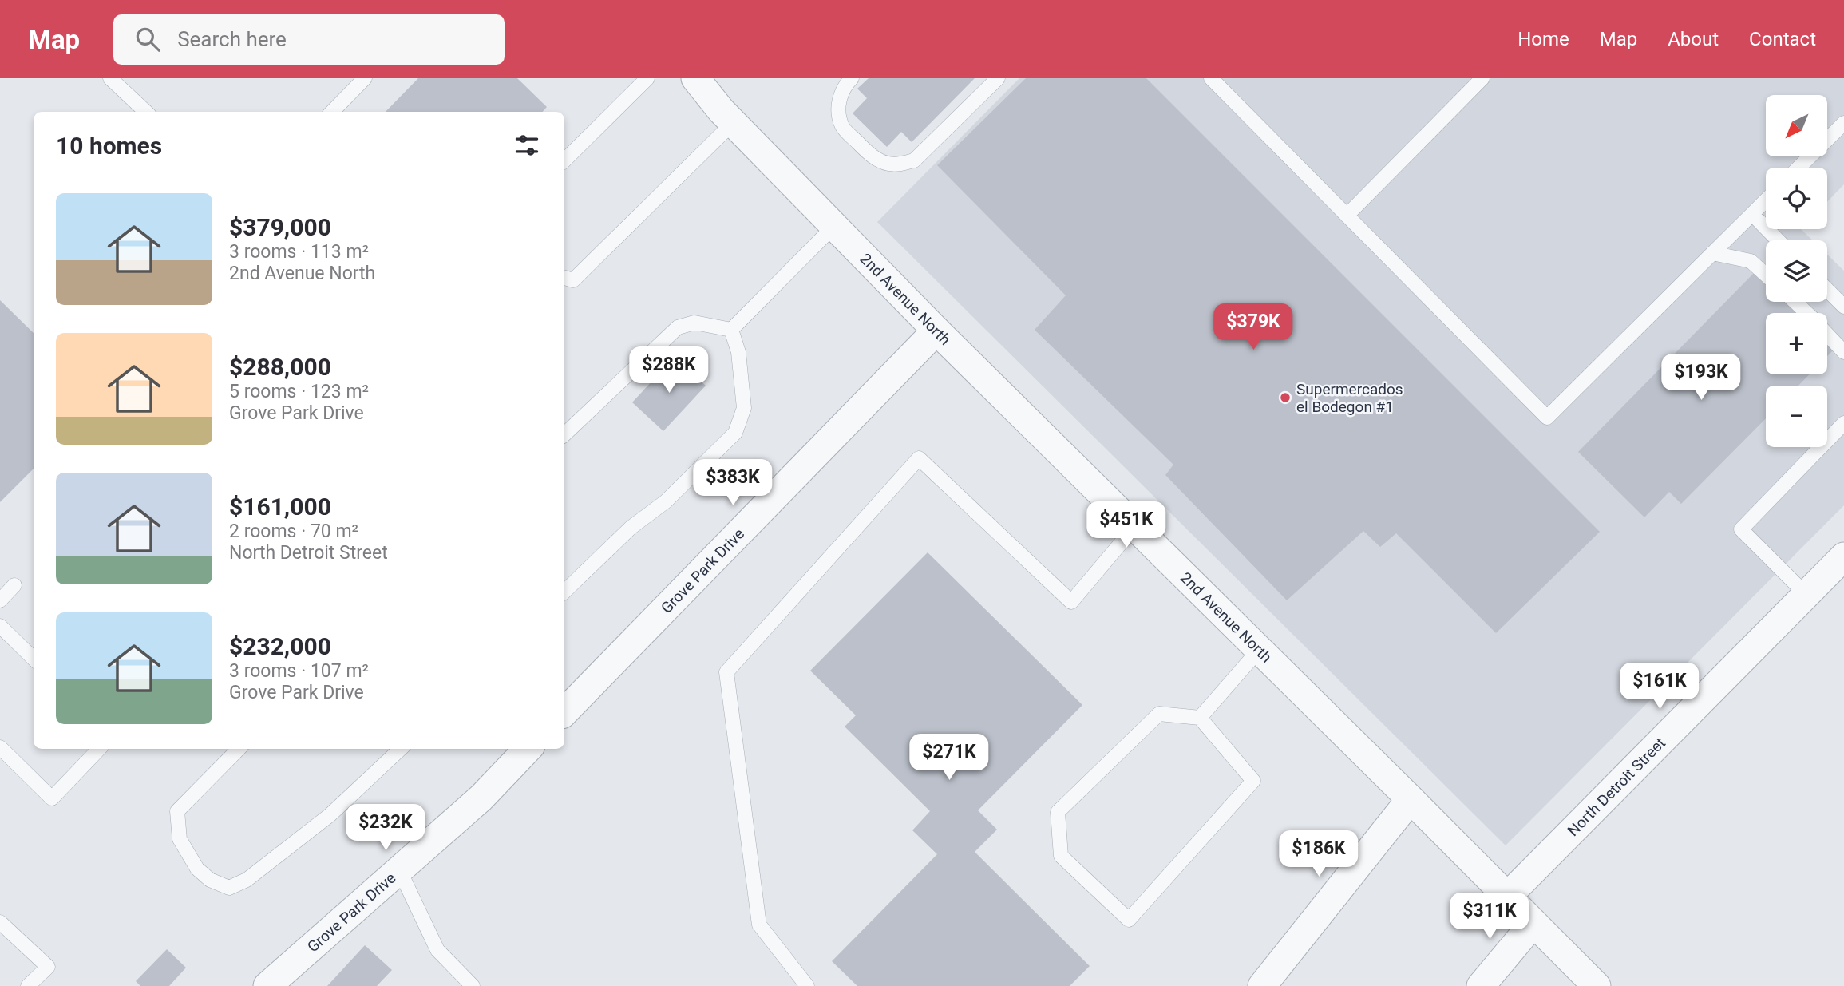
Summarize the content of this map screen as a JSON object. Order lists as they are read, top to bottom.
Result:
{
  "streets": {
    "street": ["2nd Avenue North", "Grove Park Drive", "North Detroit Street"]
  },
  "crossings": [
    ["2nd Avenue North", "Grove Park Drive"],
    ["2nd Avenue North", "North Detroit Street"]
  ],
  "places": ["Supermercados el Bodegon #1"],
  "north": "bottom left",
  "page": {
    "header": "Map",
    "search": "Search here",
    "nav": [
      "Home",
      "Map",
      "About",
      "Contact"
    ],
    "map_buttons": ["+", "−"],
    "heading": "10 homes",
    "list": [
      {
        "name": "$379,000",
        "note": "3 rooms · 113 m² · 2nd Avenue North"
      },
      {
        "name": "$288,000",
        "note": "5 rooms · 123 m² · Grove Park Drive"
      },
      {
        "name": "$161,000",
        "note": "2 rooms · 70 m² · North Detroit Street"
      },
      {
        "name": "$232,000",
        "note": "3 rooms · 107 m² · Grove Park Drive"
      }
    ],
    "price": [
      "$379K",
      "$288K",
      "$193K",
      "$383K",
      "$451K",
      "$161K",
      "$271K",
      "$232K",
      "$186K",
      "$311K"
    ]
  }
}
